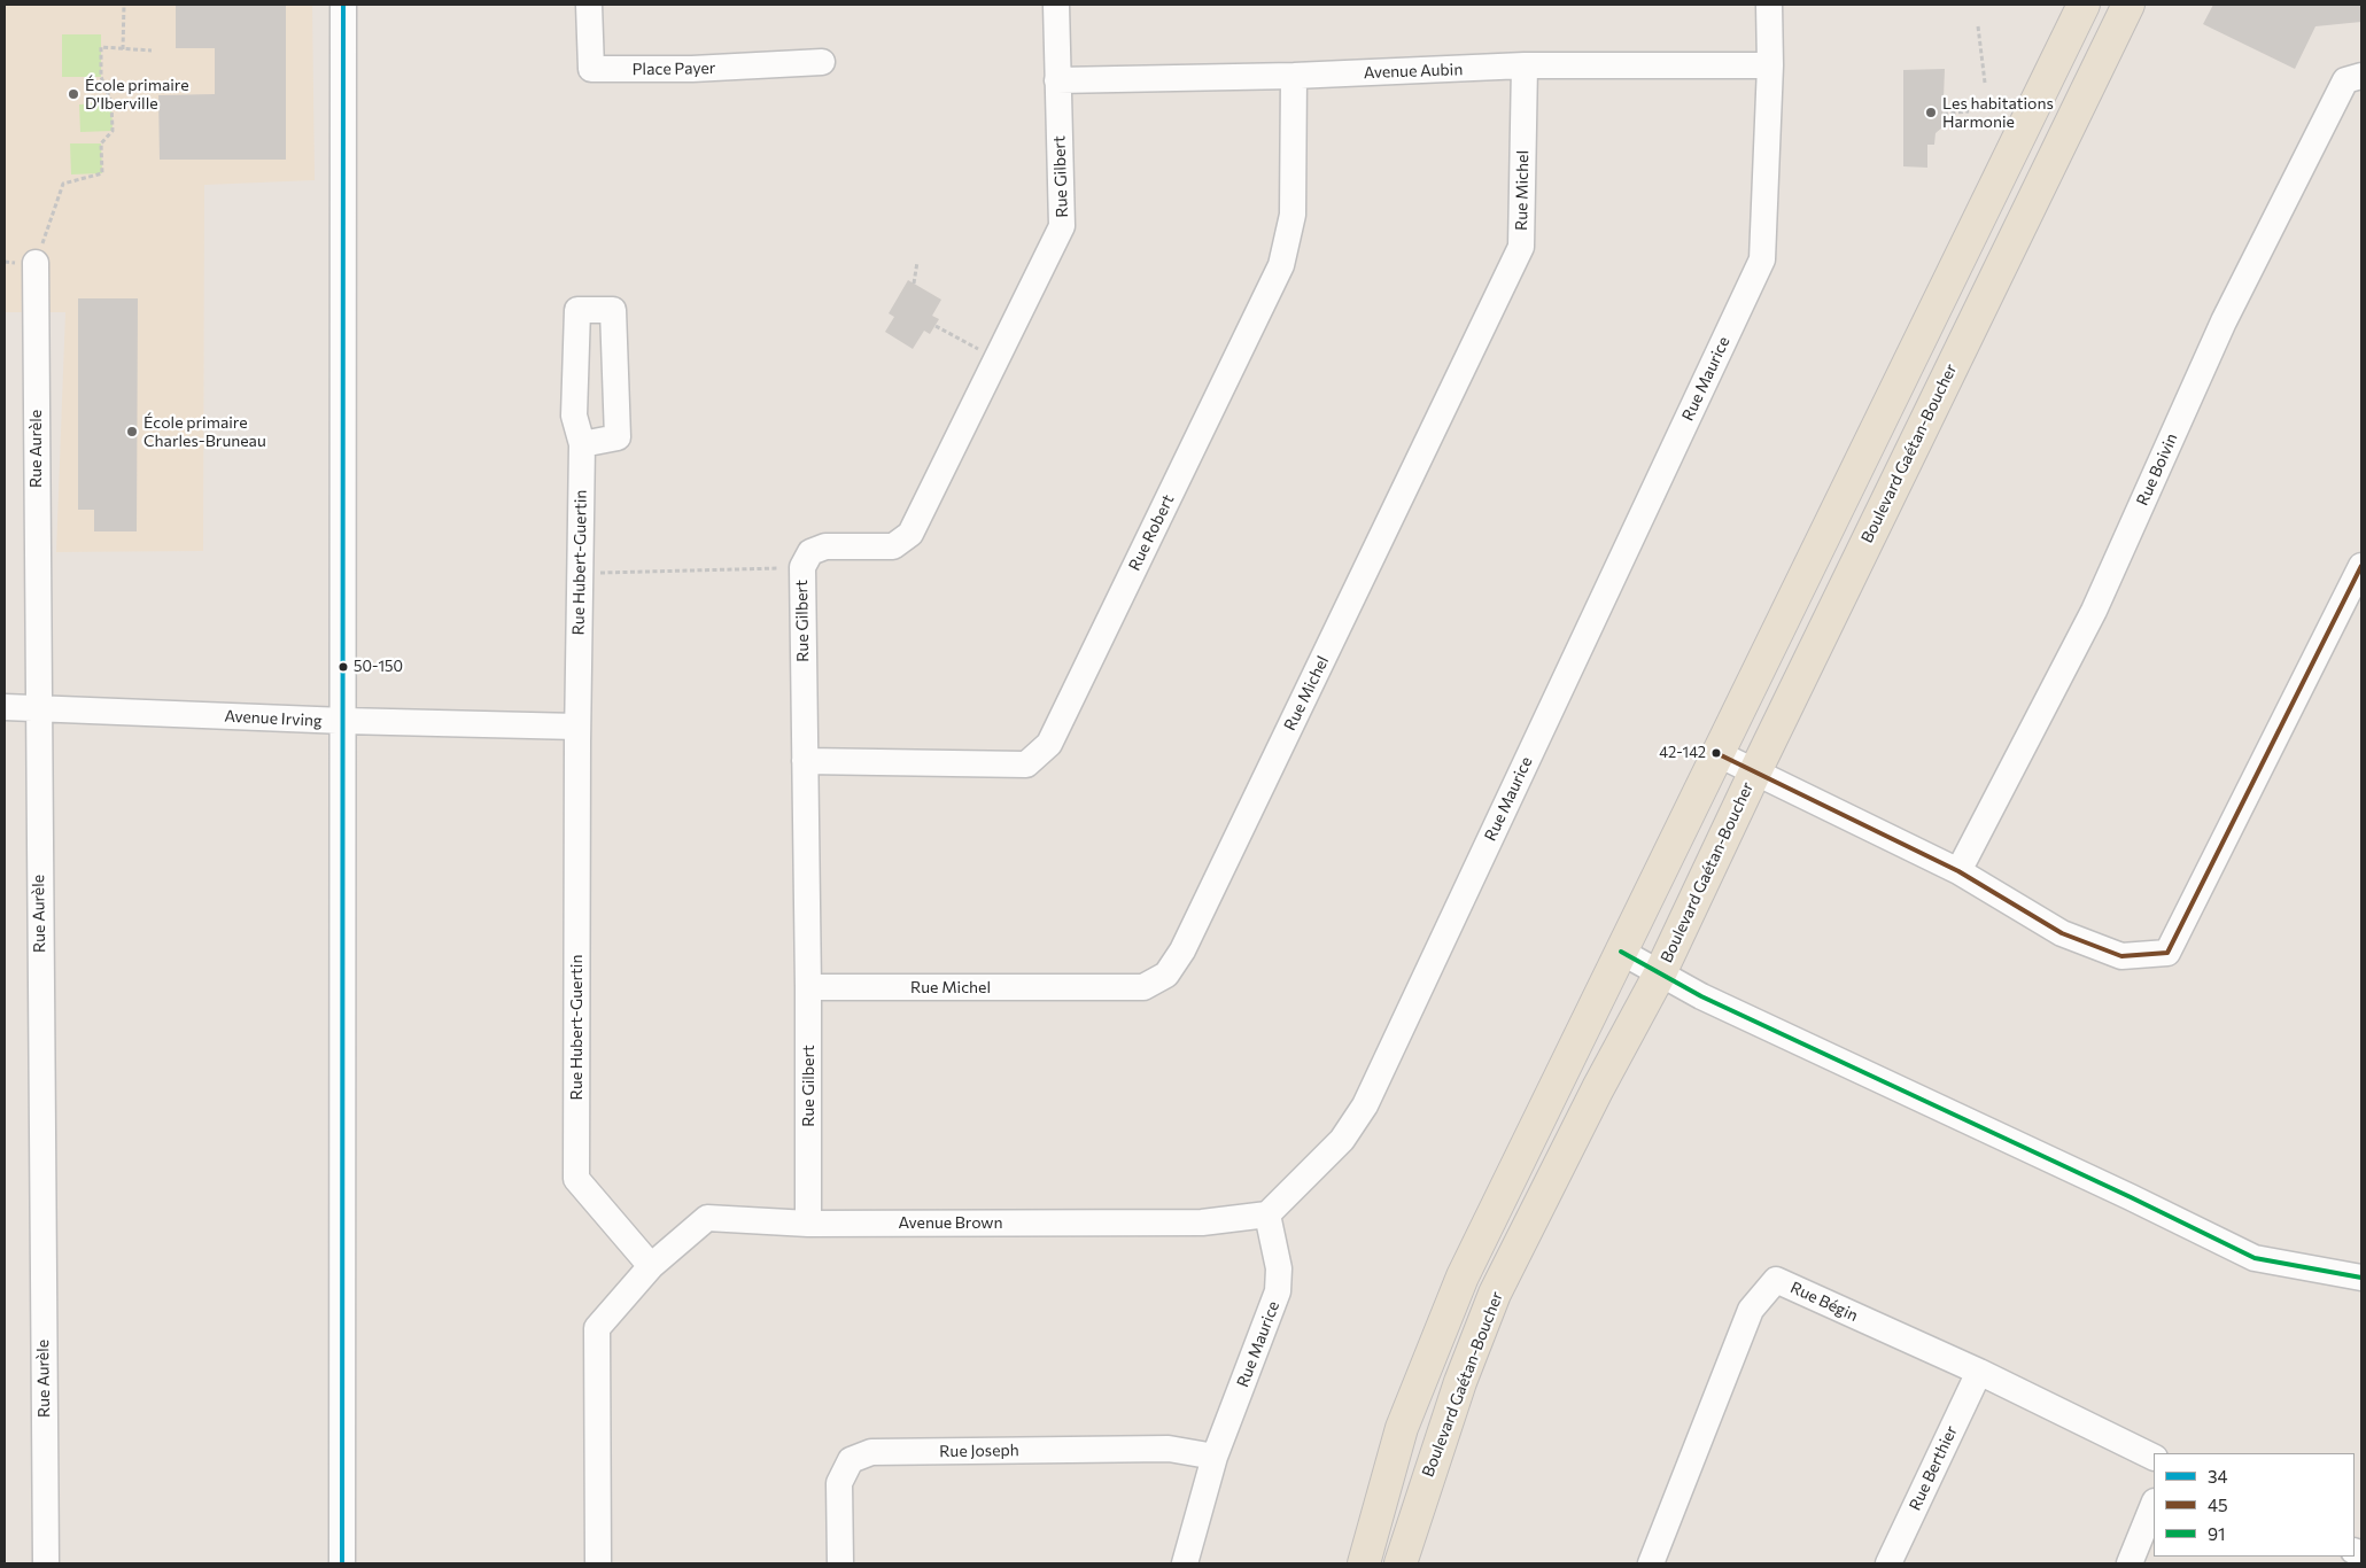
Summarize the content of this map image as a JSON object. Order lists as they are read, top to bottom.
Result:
{
  "streets": {
    "main road": ["Boulevard Gaétan-Boucher"],
    "street": [
      "Place Payer",
      "Avenue Aubin",
      "Rue Gilbert",
      "Rue Michel",
      "Rue Maurice",
      "Rue Aurèle",
      "Rue Boivin",
      "Rue Robert",
      "Rue Hubert-Guertin",
      "Avenue Irving",
      "Avenue Brown",
      "Rue Bégin",
      "Rue Joseph",
      "Rue Berthier"
    ]
  },
  "crossings": [
    ["Avenue Aubin", "Rue Gilbert"],
    ["Avenue Aubin", "Rue Michel"],
    ["Avenue Aubin", "Rue Maurice"],
    ["Avenue Aubin", "Rue Robert"],
    ["Rue Gilbert", "Rue Michel"],
    ["Rue Gilbert", "Rue Robert"],
    ["Rue Gilbert", "Avenue Brown"],
    ["Rue Maurice", "Avenue Brown"],
    ["Rue Maurice", "Rue Joseph"],
    ["Rue Aurèle", "Avenue Irving"],
    ["Rue Hubert-Guertin", "Avenue Irving"],
    ["Rue Hubert-Guertin", "Avenue Brown"],
    ["Rue Bégin", "Rue Berthier"]
  ],
  "places": [
    "École primaire D'Iberville",
    "Les habitations Harmonie",
    "École primaire Charles-Bruneau",
    "50-150",
    "42-142"
  ],
  "lines": ["transit line 34", "transit line 45", "transit line 91"],
  "legend": ["34", "45", "91"]
}
